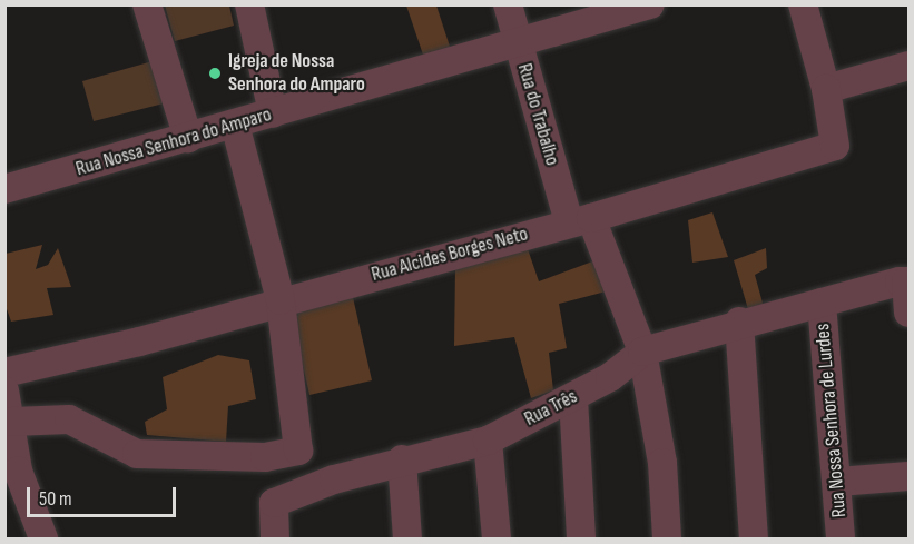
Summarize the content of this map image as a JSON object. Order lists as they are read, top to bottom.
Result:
{
  "streets": {
    "street": [
      "Rua do Trabalho",
      "Rua Nossa Senhora do Amparo",
      "Rua Alcides Borges Neto",
      "Rua Três",
      "Rua Nossa Senhora de Lurdes"
    ]
  },
  "crossings": [
    ["Rua do Trabalho", "Rua Nossa Senhora do Amparo"],
    ["Rua do Trabalho", "Rua Alcides Borges Neto"],
    ["Rua do Trabalho", "Rua Três"],
    ["Rua Três", "Rua Nossa Senhora de Lurdes"]
  ],
  "places": ["Igreja de Nossa Senhora do Amparo"],
  "scale_bar": "50 m"
}
